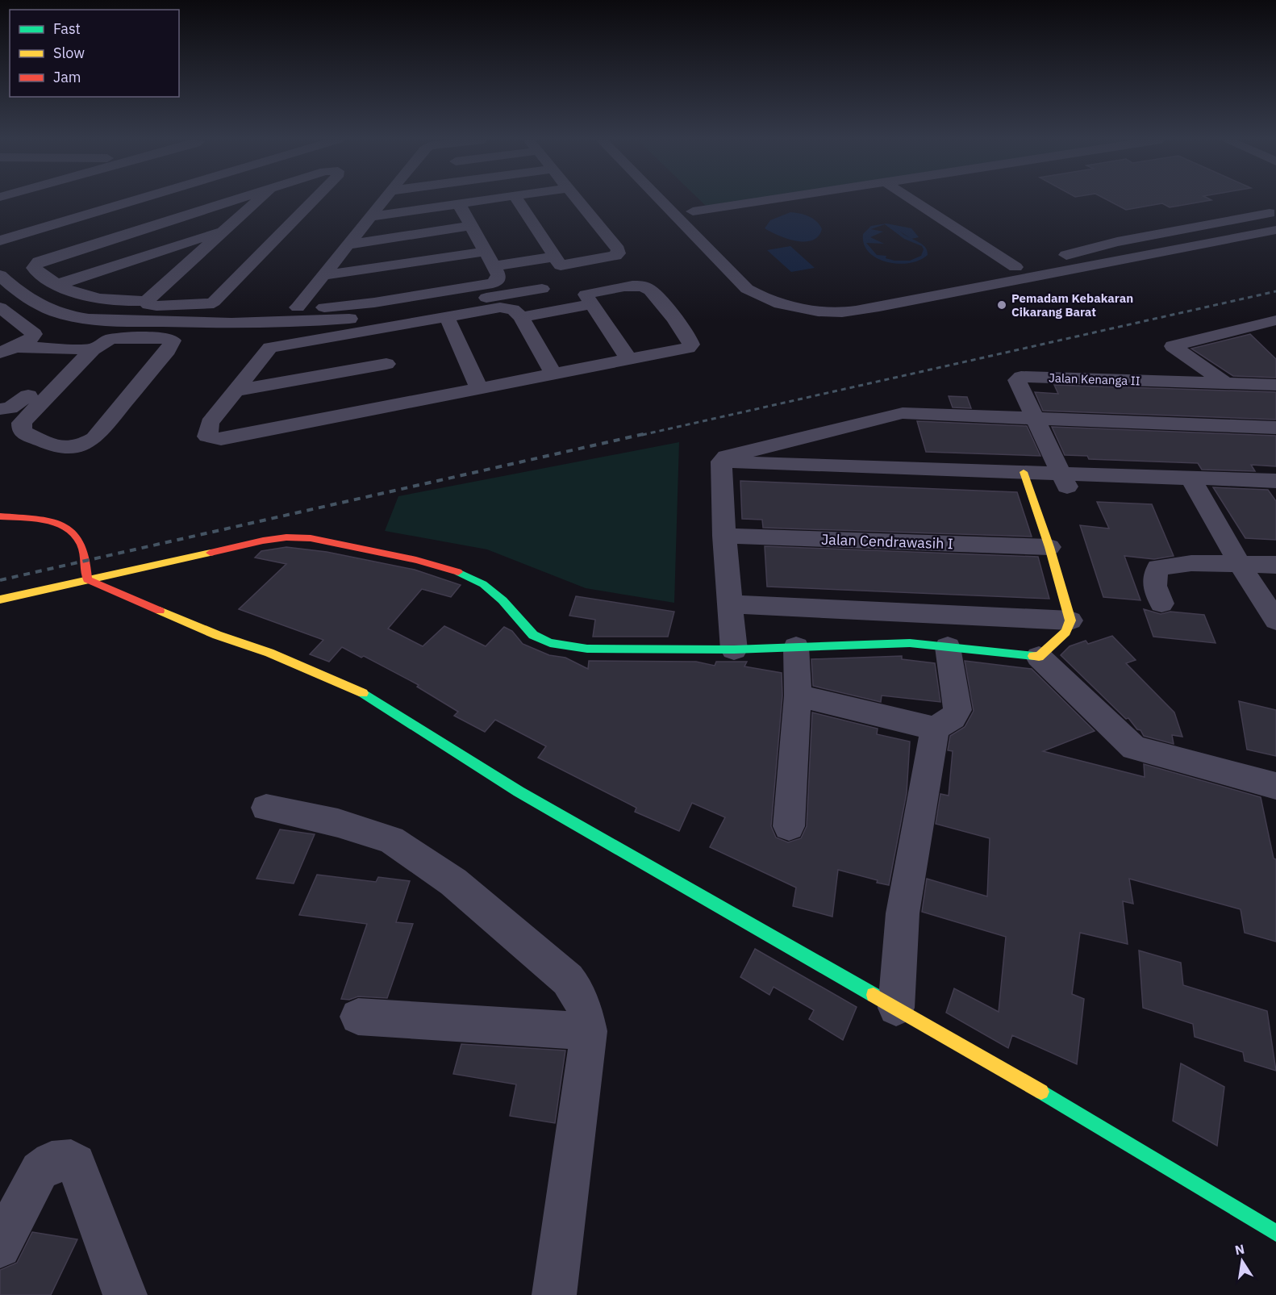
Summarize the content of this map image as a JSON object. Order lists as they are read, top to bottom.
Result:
{
  "streets": {
    "street": ["Jalan Kenanga II", "Jalan Cendrawasih I"]
  },
  "places": ["Pemadam Kebakaran Cikarang Barat"],
  "legend": ["Fast", "Slow", "Jam"],
  "north": "top"
}
